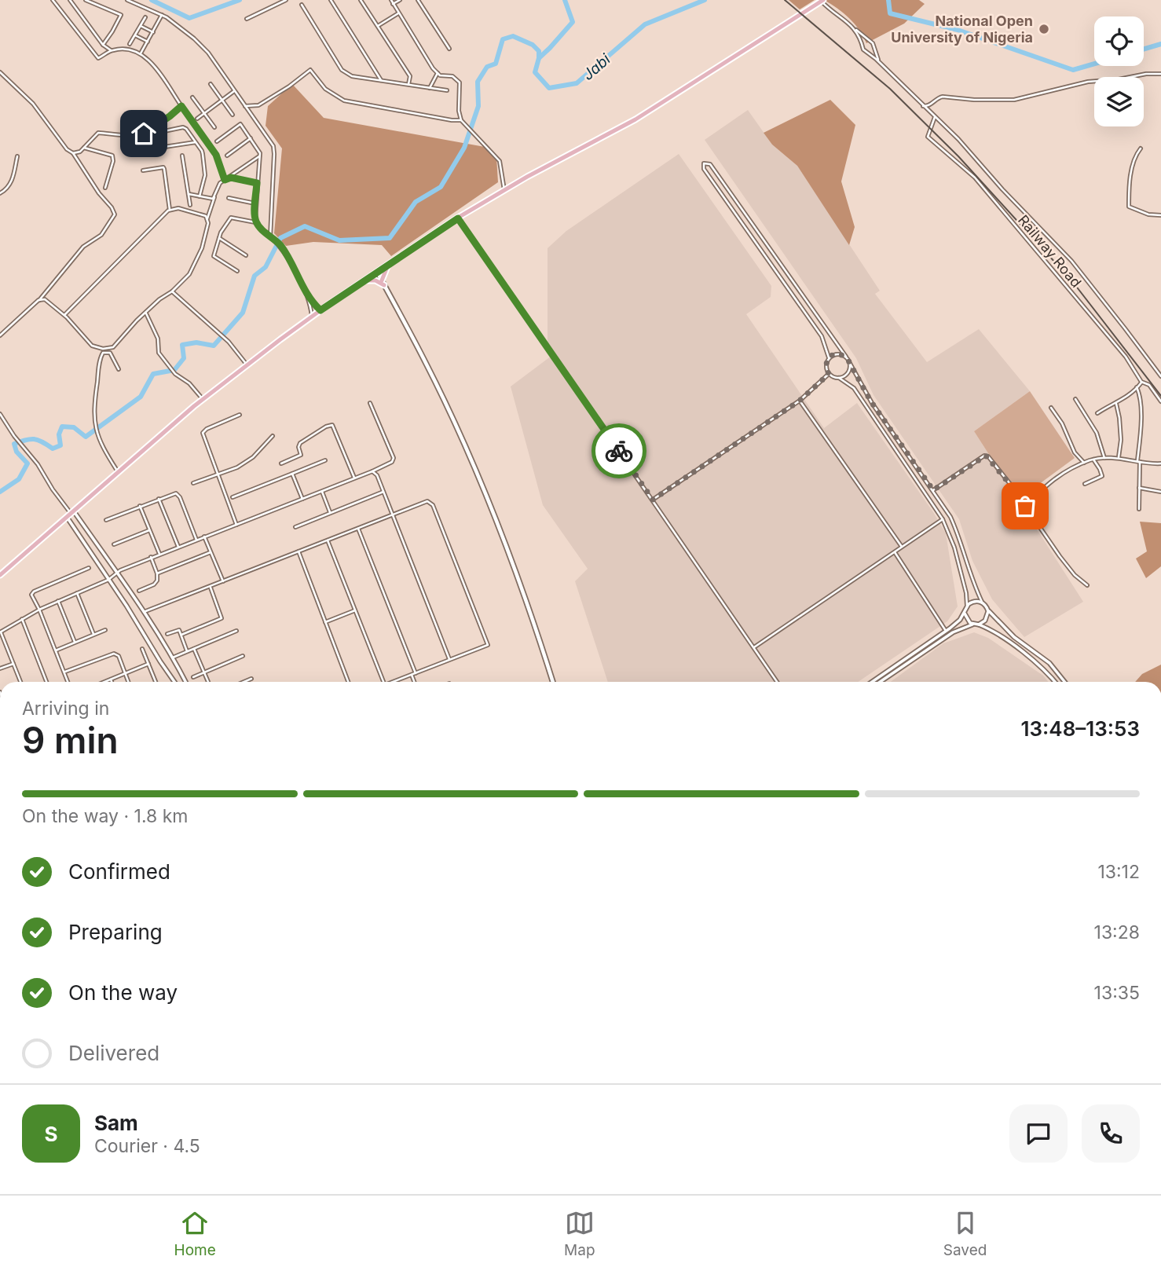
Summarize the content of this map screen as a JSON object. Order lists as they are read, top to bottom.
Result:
{
  "streets": {
    "street": ["Railway Road"]
  },
  "water": ["Jabi"],
  "places": ["National Open University of Nigeria"],
  "page": {
    "heading": ["9 min", "Arriving in", "13:48–13:53"],
    "panel": ["Sam", "Courier · 4.5"],
    "bar": "On the way · 1.8 km",
    "list": [
      ["Confirmed", "13:12"],
      ["Preparing", "13:28"],
      ["On the way", "13:35"],
      "Delivered"
    ],
    "round": "S",
    "tabs": ["Home", "Map", "Saved"]
  }
}
